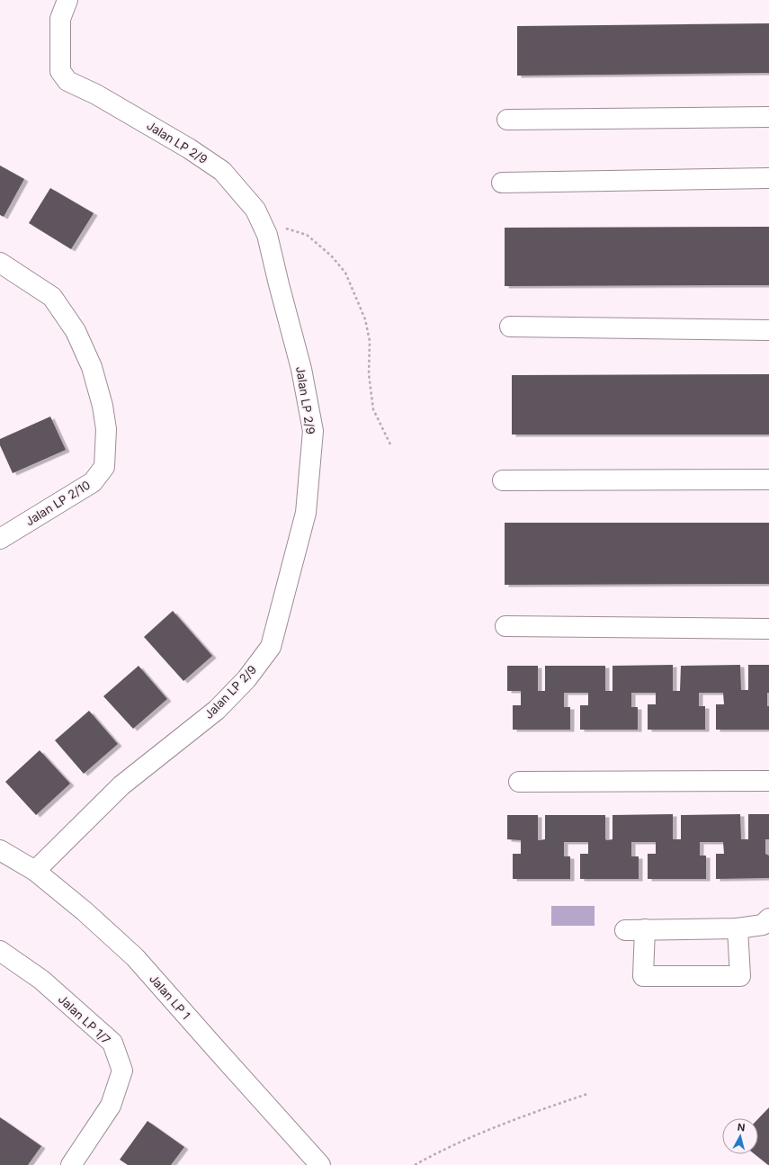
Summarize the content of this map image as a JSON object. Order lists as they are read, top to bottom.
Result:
{
  "streets": {
    "street": [
      "Jalan LP 2/9",
      "Jalan LP 2/10",
      "Jalan LP 1",
      "Jalan LP 1/7"
    ]
  },
  "crossings": [
    ["Jalan LP 2/9", "Jalan LP 1"]
  ],
  "north": "top"
}
